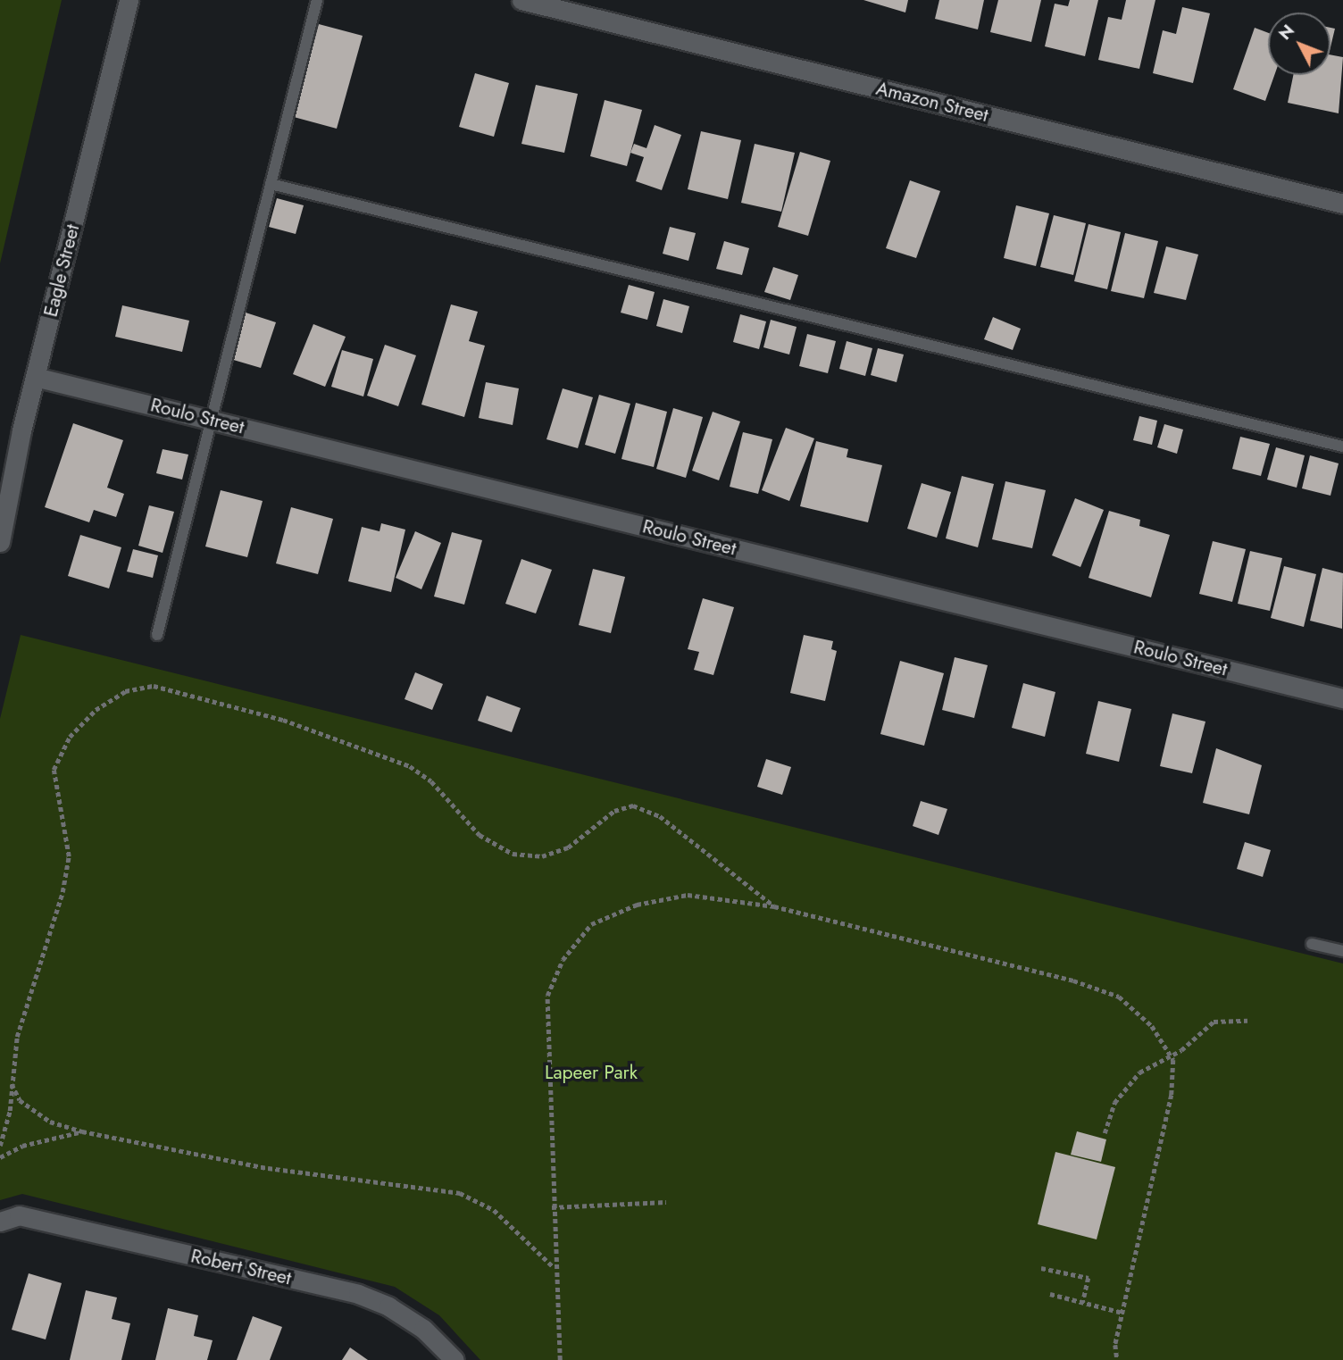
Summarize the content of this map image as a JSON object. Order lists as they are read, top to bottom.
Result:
{
  "streets": {
    "street": [
      "Amazon Street",
      "Eagle Street",
      "Roulo Street",
      "Robert Street"
    ]
  },
  "crossings": [
    ["Eagle Street", "Roulo Street"]
  ],
  "parks": ["Lapeer Park"],
  "north": "top left"
}
